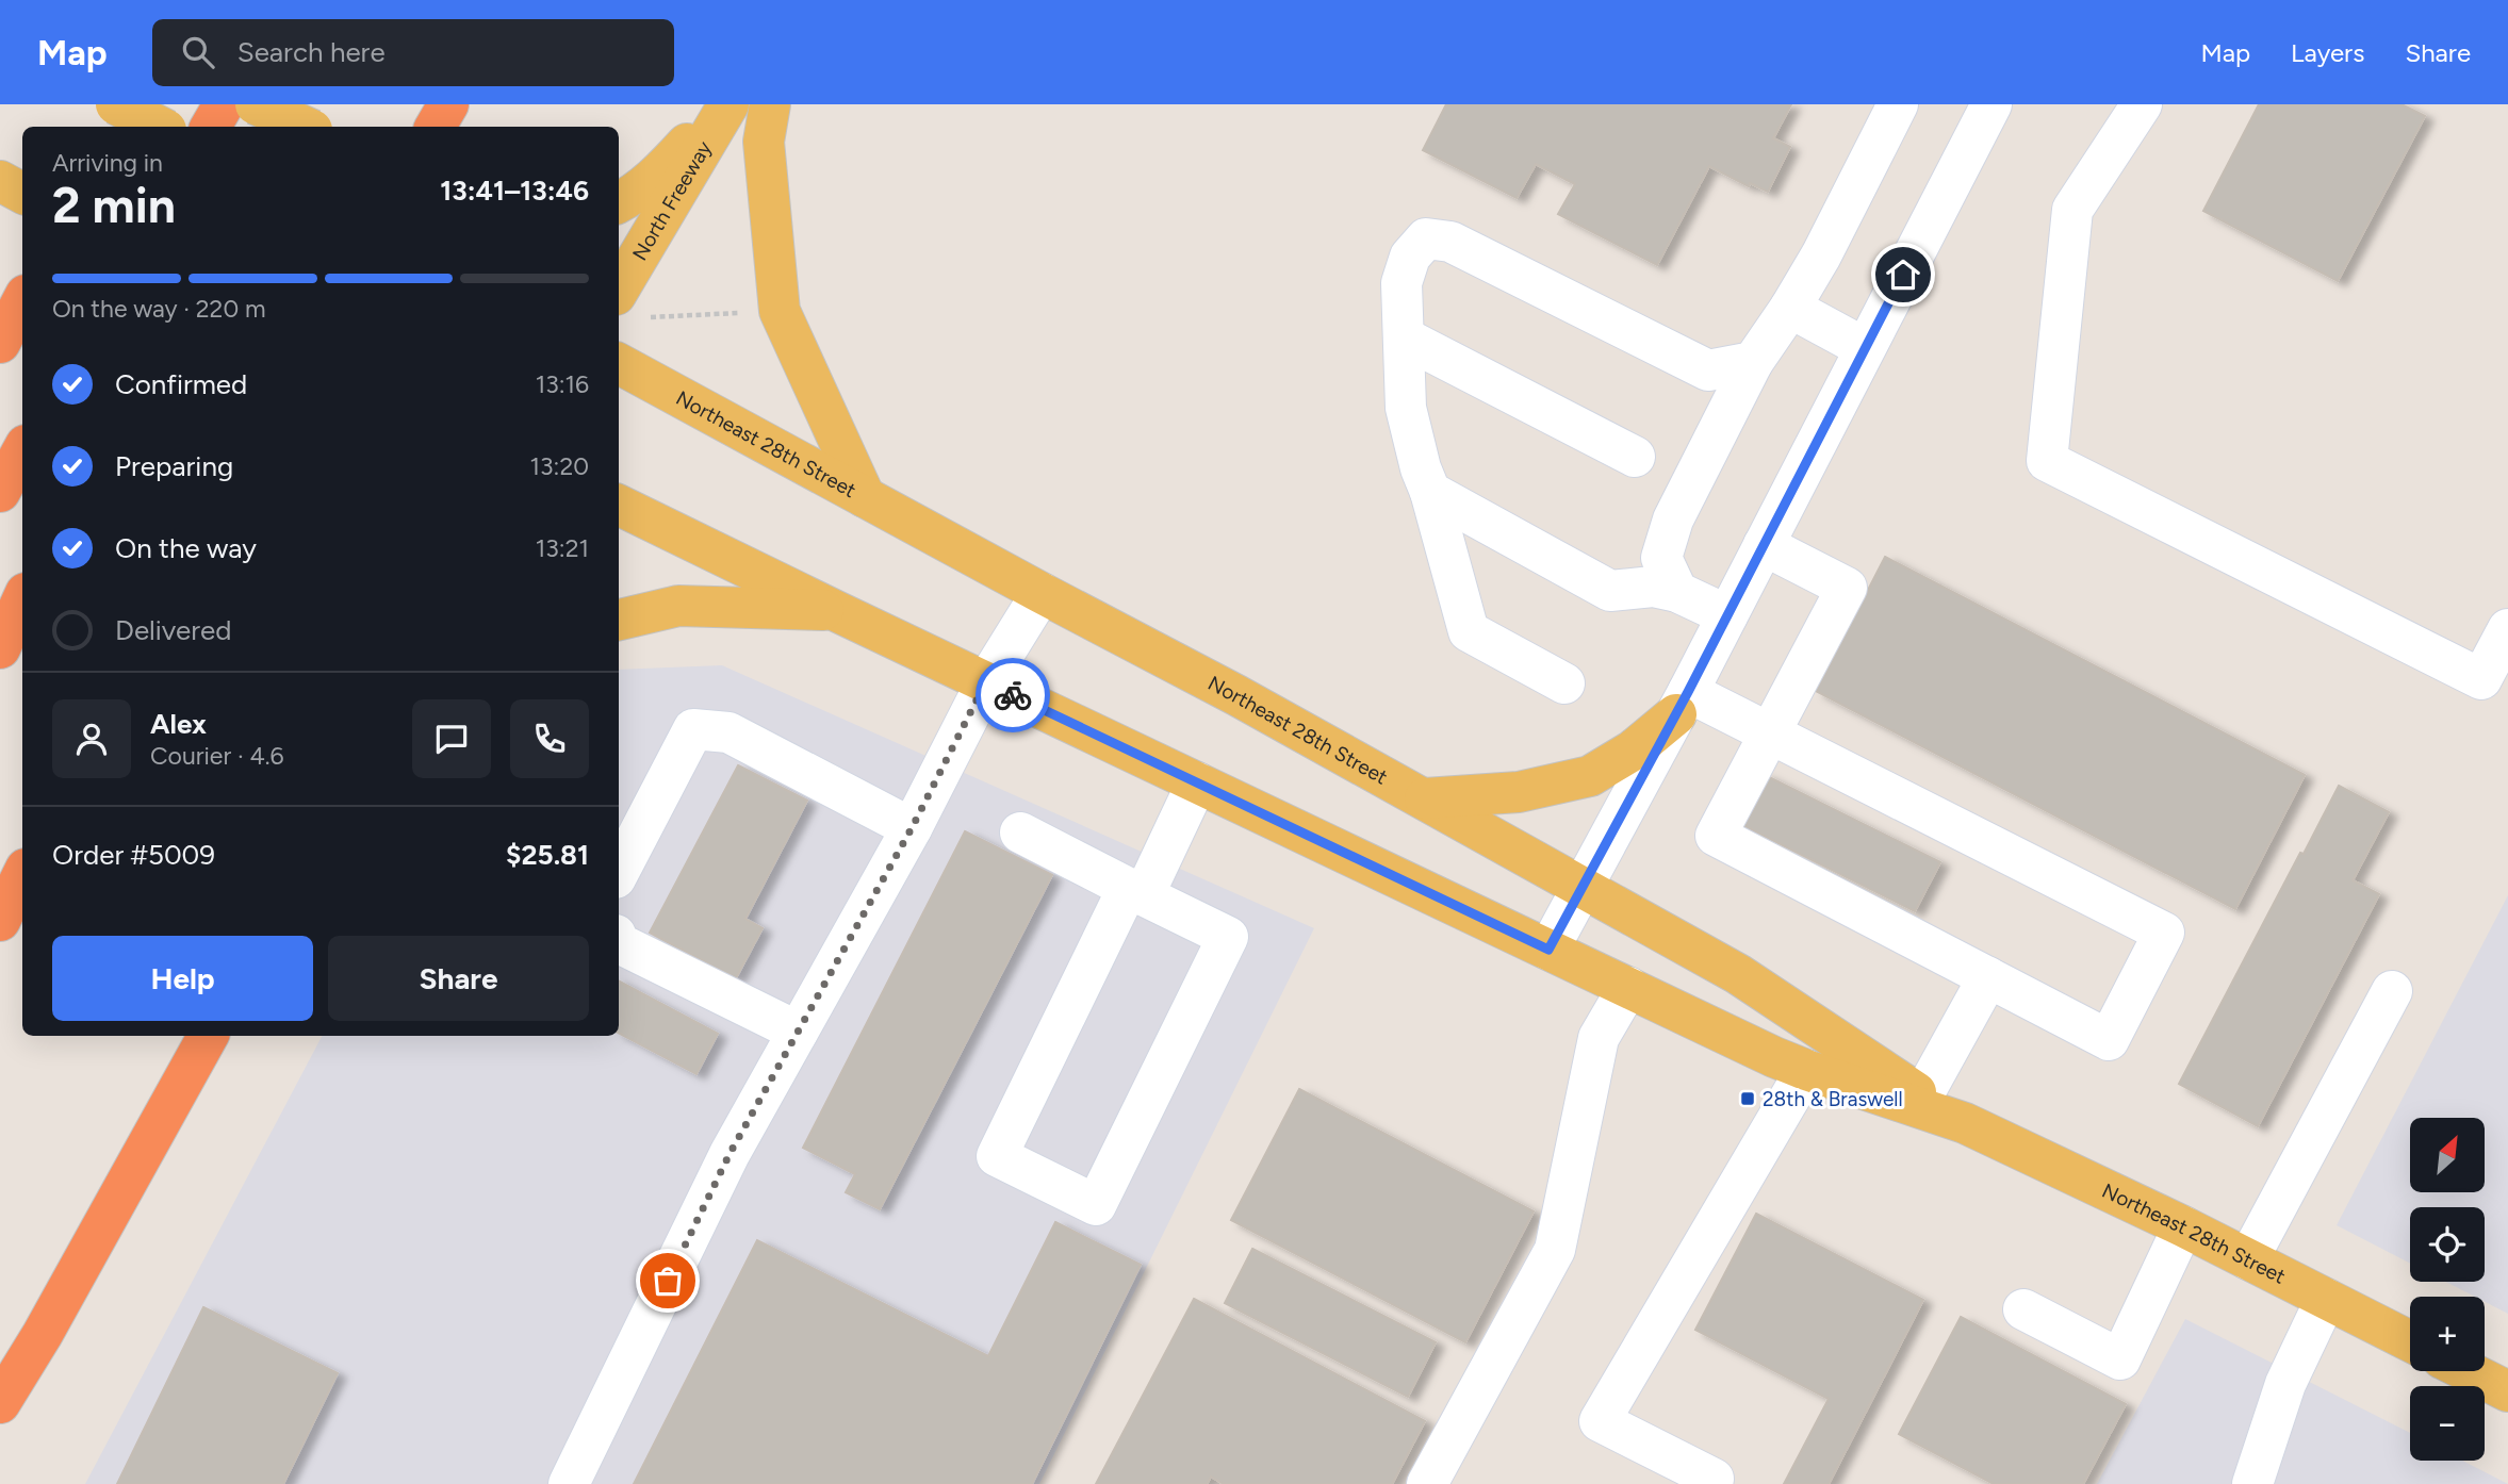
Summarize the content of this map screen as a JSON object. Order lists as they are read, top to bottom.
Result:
{
  "streets": {
    "main road": ["North Freeway", "Northeast 28th Street"]
  },
  "places": {
    "transit": ["28th & Braswell"]
  },
  "north": "top right",
  "page": {
    "header": "Map",
    "search": "Search here",
    "nav": ["Map", "Layers", "Share"],
    "heading": ["2 min", "Arriving in", "13:41–13:46"],
    "panel": [
      "Alex",
      "Courier · 4.6",
      "Order #5009",
      "$25.81"
    ],
    "bar": "On the way · 220 m",
    "list": [
      ["Confirmed", "13:16"],
      ["Preparing", "13:20"],
      ["On the way", "13:21"],
      "Delivered"
    ],
    "buttons": ["Help", "Share"],
    "map_buttons": ["+", "−"]
  }
}
